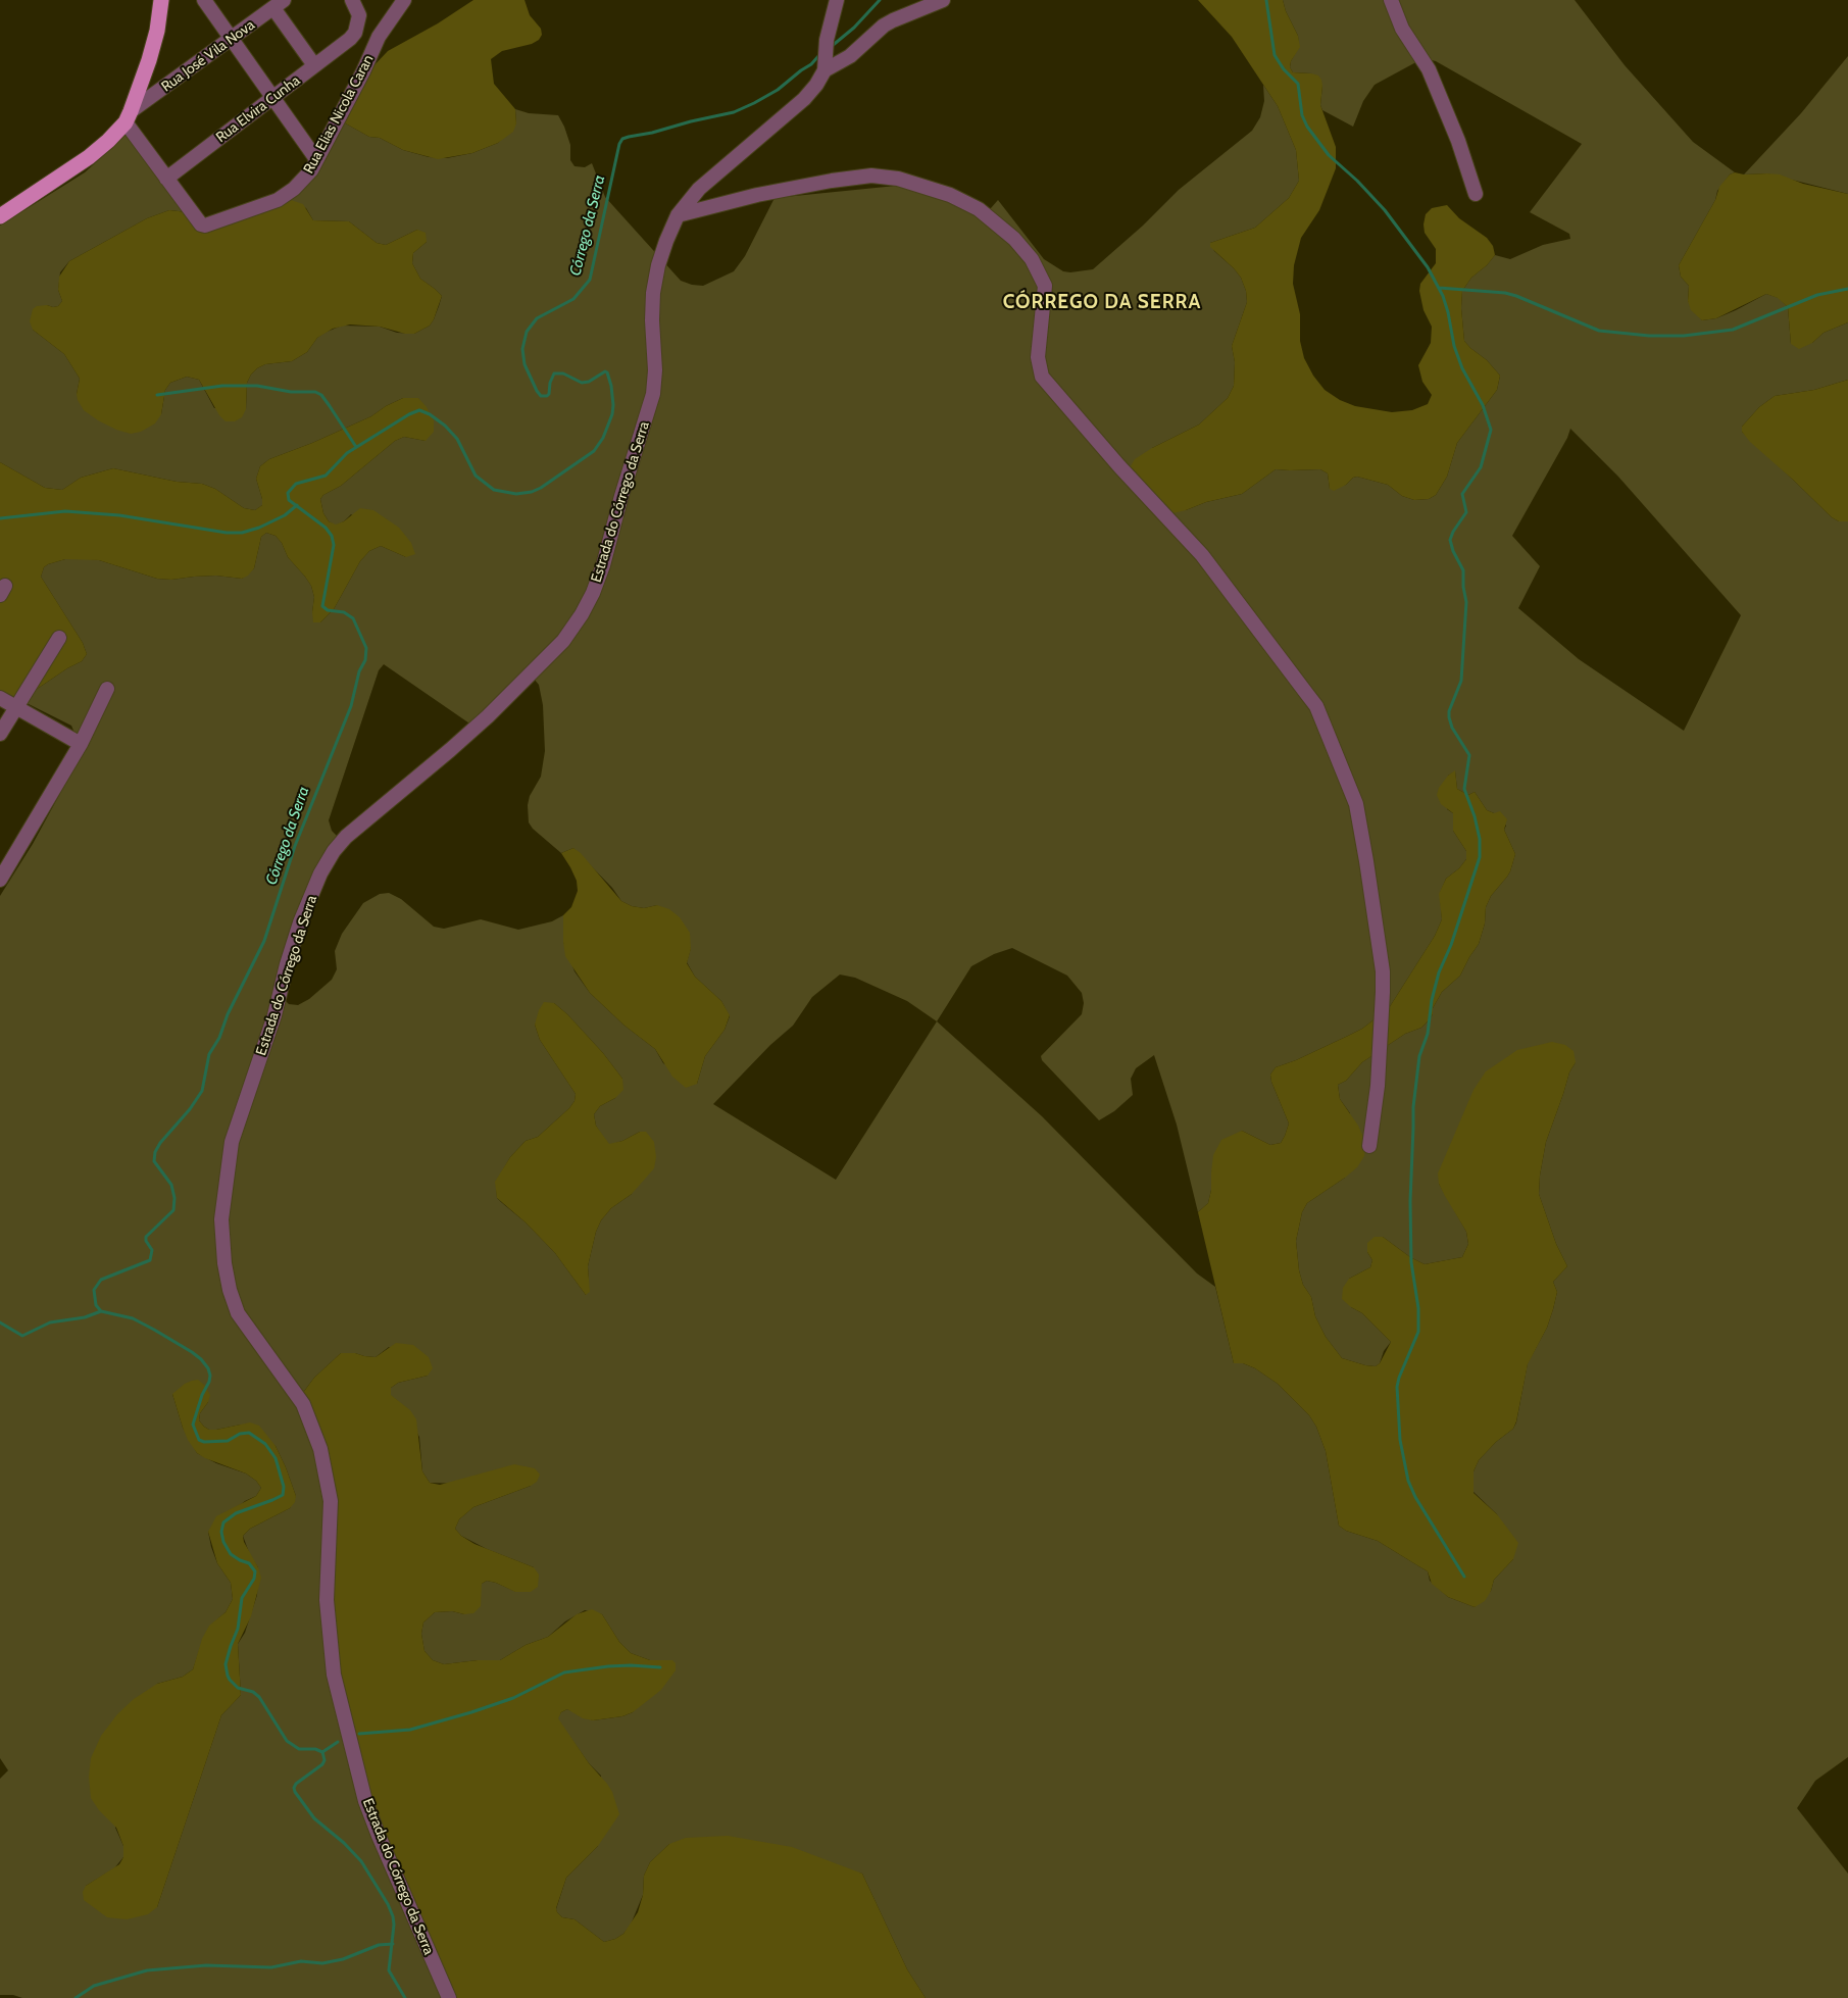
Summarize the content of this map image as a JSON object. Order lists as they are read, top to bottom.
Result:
{
  "streets": {
    "street": [
      "Rua José Vila Nova",
      "Rua Elvira Cunha",
      "Rua Elias Nicola Caran",
      "Estrada do Córrego da Serra"
    ]
  },
  "crossings": [
    ["Rua José Vila Nova", "Rua Elias Nicola Caran"],
    ["Rua Elvira Cunha", "Rua Elias Nicola Caran"]
  ],
  "districts": ["CÓRREGO DA SERRA"],
  "water": ["Córrego da Serra"]
}
